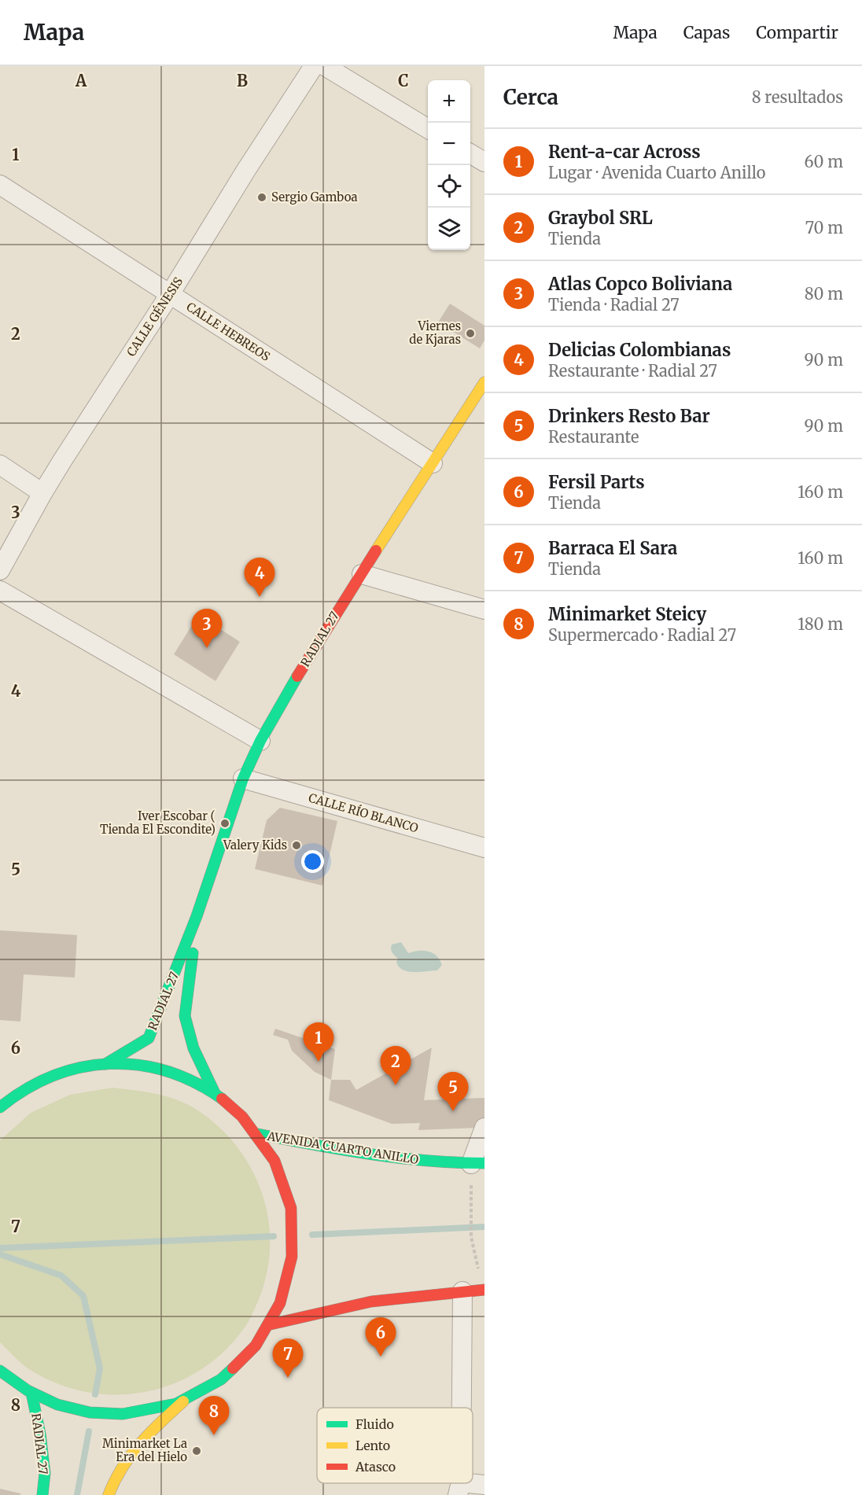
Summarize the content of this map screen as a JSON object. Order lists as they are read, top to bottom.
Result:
{
  "streets": {
    "main road": ["RADIAL 27", "AVENIDA CUARTO ANILLO"],
    "street": ["CALLE GÉNESIS", "CALLE HEBREOS", "CALLE RÍO BLANCO"]
  },
  "crossings": [
    ["CALLE GÉNESIS", "CALLE HEBREOS"],
    ["CALLE HEBREOS", "RADIAL 27"],
    ["RADIAL 27", "CALLE RÍO BLANCO"]
  ],
  "places": [
    "Sergio Gamboa",
    "Viernes de Kjaras",
    "Iver Escobar ( Tienda El Escondite)",
    "Valery Kids",
    "Minimarket La Era del Hielo"
  ],
  "legend": ["Fluido", "Lento", "Atasco"],
  "page": {
    "header": "Mapa",
    "nav": ["Mapa", "Capas", "Compartir"],
    "heading": ["Cerca", "8 resultados"],
    "map_buttons": ["+", "−"],
    "list": [
      {
        "mark": "1",
        "name": "Rent-a-car Across",
        "note": "Lugar · Avenida Cuarto Anillo",
        "value": "60 m"
      },
      {
        "mark": "2",
        "name": "Graybol SRL",
        "note": "Tienda",
        "value": "70 m"
      },
      {
        "mark": "3",
        "name": "Atlas Copco Boliviana",
        "note": "Tienda · Radial 27",
        "value": "80 m"
      },
      {
        "mark": "4",
        "name": "Delicias Colombianas",
        "note": "Restaurante · Radial 27",
        "value": "90 m"
      },
      {
        "mark": "5",
        "name": "Drinkers Resto Bar",
        "note": "Restaurante",
        "value": "90 m"
      },
      {
        "mark": "6",
        "name": "Fersil Parts",
        "note": "Tienda",
        "value": "160 m"
      },
      {
        "mark": "7",
        "name": "Barraca El Sara",
        "note": "Tienda",
        "value": "160 m"
      },
      {
        "mark": "8",
        "name": "Minimarket Steicy",
        "note": "Supermercado · Radial 27",
        "value": "180 m"
      }
    ],
    "pins": [
      "4",
      "3",
      "1",
      "2",
      "5",
      "6",
      "7",
      "8"
    ]
  },
  "grid": {
    "columns": ["A", "B", "C"],
    "rows": [
      "1",
      "2",
      "3",
      "4",
      "5",
      "6",
      "7",
      "8"
    ]
  }
}
